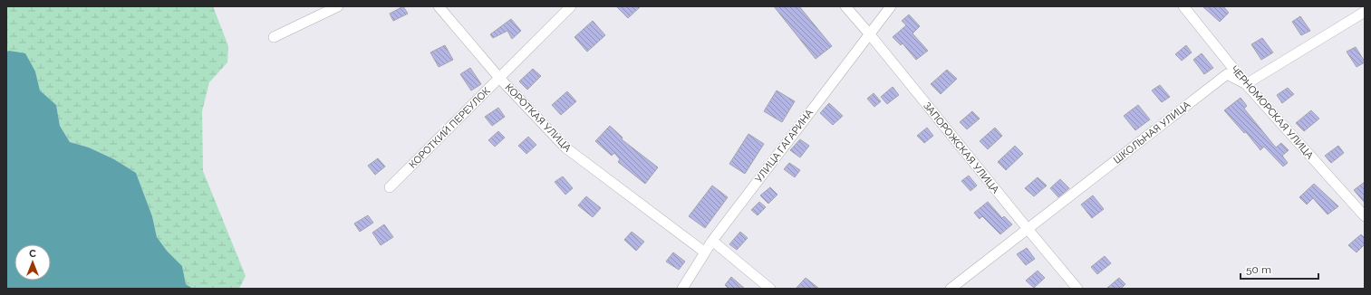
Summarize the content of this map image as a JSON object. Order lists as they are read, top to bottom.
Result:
{
  "streets": {
    "street": [
      "ЧЕРНОМОРСКАЯ УЛИЦА",
      "КОРОТКАЯ УЛИЦА",
      "КОРОТКИЙ ПЕРЕУЛОК",
      "ШКОЛЬНАЯ УЛИЦА",
      "УЛИЦА ГАГАРИНА",
      "ЗАПОРОЖСКАЯ УЛИЦА"
    ]
  },
  "crossings": [
    ["ЧЕРНОМОРСКАЯ УЛИЦА", "ШКОЛЬНАЯ УЛИЦА"],
    ["КОРОТКАЯ УЛИЦА", "КОРОТКИЙ ПЕРЕУЛОК"],
    ["КОРОТКАЯ УЛИЦА", "УЛИЦА ГАГАРИНА"],
    ["ШКОЛЬНАЯ УЛИЦА", "ЗАПОРОЖСКАЯ УЛИЦА"],
    ["УЛИЦА ГАГАРИНА", "ЗАПОРОЖСКАЯ УЛИЦА"]
  ],
  "scale_bar": "50 m",
  "north": "top"
}
